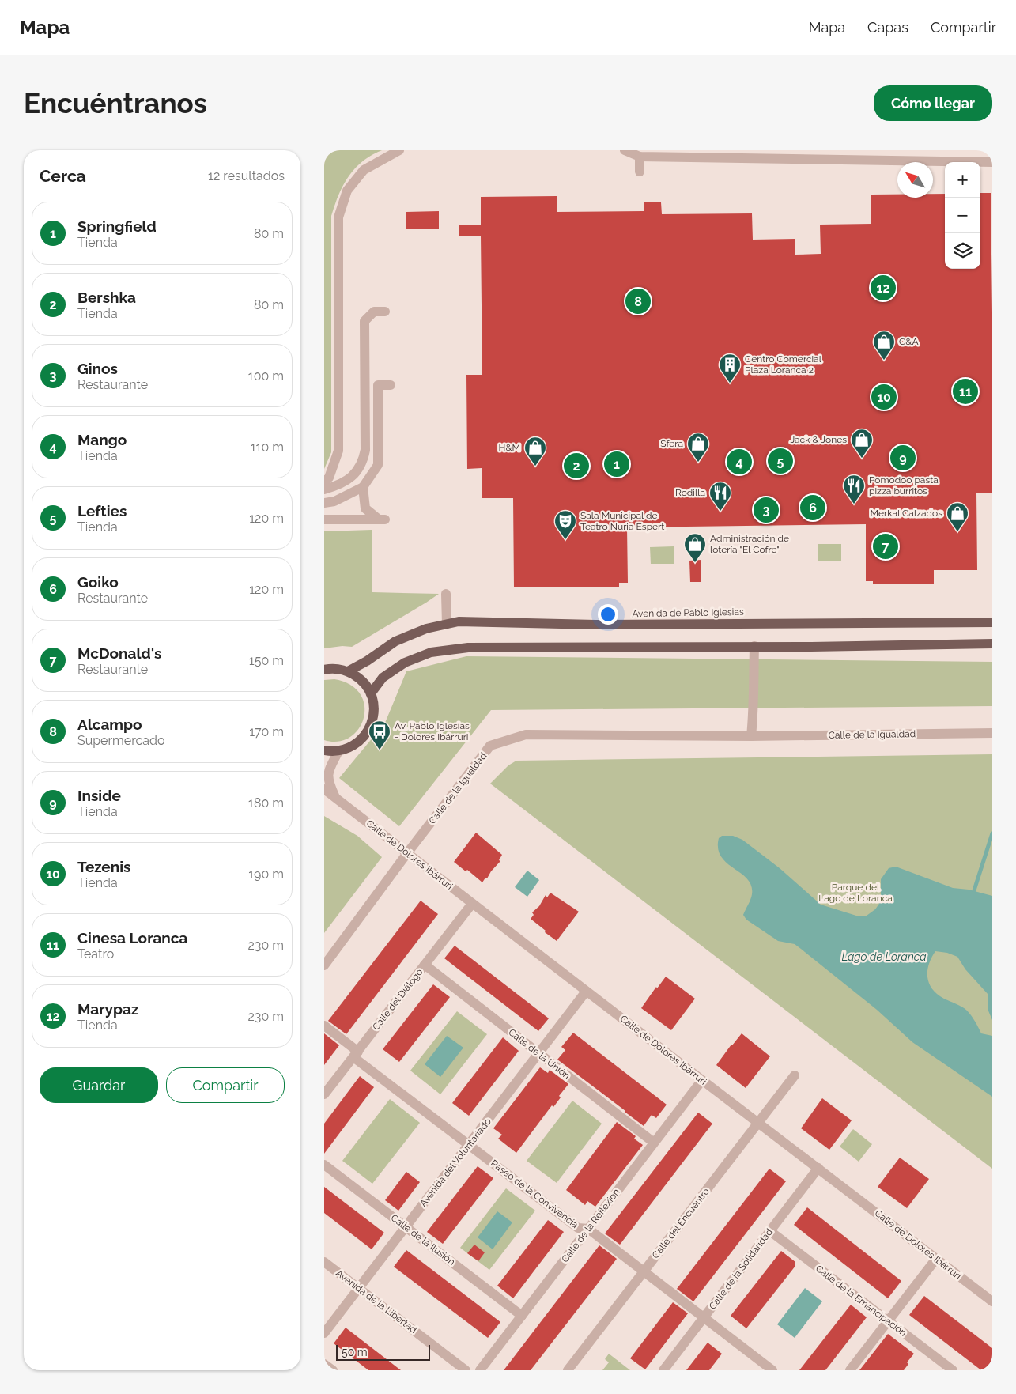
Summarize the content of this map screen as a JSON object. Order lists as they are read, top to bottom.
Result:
{
  "streets": {
    "main road": ["Avenida de Pablo Iglesias"],
    "street": [
      "Calle de la Igualdad",
      "Calle de Dolores Ibárruri",
      "Calle del Diálogo",
      "Calle de la Unión",
      "Avenida del Voluntariado",
      "Paseo de la Convivencia",
      "Calle del Encuentro",
      "Calle de la Reflexión",
      "Calle de la Ilusión",
      "Calle de la Solidaridad",
      "Calle de la Emancipación",
      "Avenida de la Libertad"
    ]
  },
  "crossings": [
    ["Calle de la Igualdad", "Calle de Dolores Ibárruri"],
    ["Calle de Dolores Ibárruri", "Calle del Diálogo"],
    ["Calle de Dolores Ibárruri", "Avenida del Voluntariado"],
    ["Calle de Dolores Ibárruri", "Calle del Encuentro"],
    ["Calle de Dolores Ibárruri", "Calle de la Reflexión"],
    ["Calle de Dolores Ibárruri", "Calle de la Solidaridad"],
    ["Calle del Diálogo", "Calle de la Unión"],
    ["Calle del Diálogo", "Paseo de la Convivencia"],
    ["Calle de la Unión", "Avenida del Voluntariado"],
    ["Calle de la Unión", "Calle de la Reflexión"],
    ["Avenida del Voluntariado", "Paseo de la Convivencia"],
    ["Avenida del Voluntariado", "Calle de la Ilusión"],
    ["Avenida del Voluntariado", "Avenida de la Libertad"],
    ["Paseo de la Convivencia", "Calle del Encuentro"],
    ["Paseo de la Convivencia", "Calle de la Reflexión"],
    ["Paseo de la Convivencia", "Calle de la Solidaridad"],
    ["Calle de la Reflexión", "Calle de la Ilusión"],
    ["Calle de la Solidaridad", "Calle de la Emancipación"]
  ],
  "water": ["Lago de Loranca"],
  "parks": ["Parque del Lago de Loranca"],
  "places": {
    "shop": [
      "C&A",
      "Jack & Jones",
      "Sfera",
      "H&M",
      "Merkal Calzados",
      "Administración de lotería \"El Cofre\""
    ],
    "building": ["Centro Comercial Plaza Loranca 2"],
    "restaurant": ["Pomodoo pasta pizza burritos", "Rodilla"],
    "theatre": ["Sala Municipal de Teatro Nuria Espert"],
    "bus stop": ["Av. Pablo Iglesias - Dolores Ibárruri"]
  },
  "scale_bar": "50 m",
  "north": "top left",
  "page": {
    "header": "Mapa",
    "nav": ["Mapa", "Capas", "Compartir"],
    "buttons": [
      "Cómo llegar",
      ["Guardar", "Compartir"]
    ],
    "title": "Encuéntranos",
    "heading": ["Cerca", "12 resultados"],
    "map_buttons": ["+", "−"],
    "list": [
      {
        "mark": "1",
        "name": "Springfield",
        "note": "Tienda",
        "value": "80 m"
      },
      {
        "mark": "2",
        "name": "Bershka",
        "note": "Tienda",
        "value": "80 m"
      },
      {
        "mark": "3",
        "name": "Ginos",
        "note": "Restaurante",
        "value": "100 m"
      },
      {
        "mark": "4",
        "name": "Mango",
        "note": "Tienda",
        "value": "110 m"
      },
      {
        "mark": "5",
        "name": "Lefties",
        "note": "Tienda",
        "value": "120 m"
      },
      {
        "mark": "6",
        "name": "Goiko",
        "note": "Restaurante",
        "value": "120 m"
      },
      {
        "mark": "7",
        "name": "McDonald's",
        "note": "Restaurante",
        "value": "150 m"
      },
      {
        "mark": "8",
        "name": "Alcampo",
        "note": "Supermercado",
        "value": "170 m"
      },
      {
        "mark": "9",
        "name": "Inside",
        "note": "Tienda",
        "value": "180 m"
      },
      {
        "mark": "10",
        "name": "Tezenis",
        "note": "Tienda",
        "value": "190 m"
      },
      {
        "mark": "11",
        "name": "Cinesa Loranca",
        "note": "Teatro",
        "value": "230 m"
      },
      {
        "mark": "12",
        "name": "Marypaz",
        "note": "Tienda",
        "value": "230 m"
      }
    ],
    "pins": [
      "12",
      "8",
      "11",
      "10",
      "9",
      "5",
      "4",
      "1",
      "2",
      "6",
      "3",
      "7"
    ],
    "scale": "50 m"
  }
}
